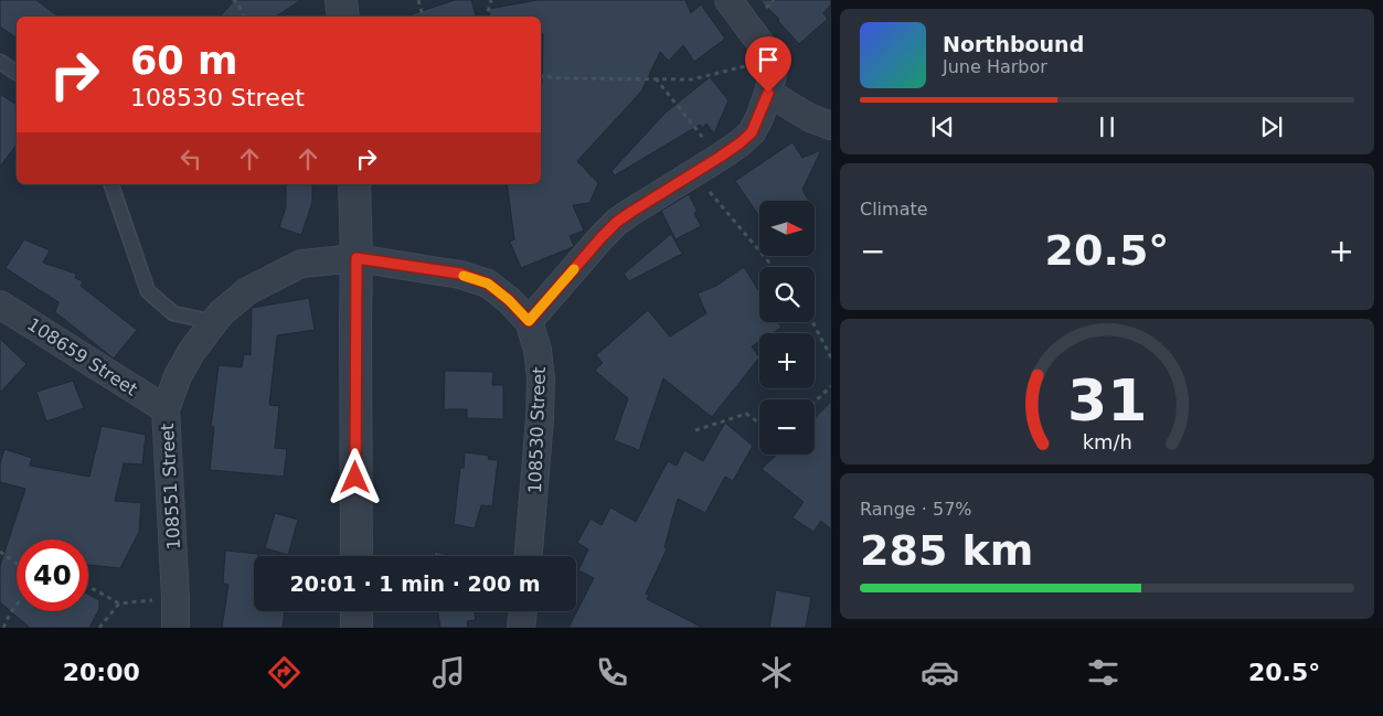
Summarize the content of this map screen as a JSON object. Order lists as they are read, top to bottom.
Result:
{
  "streets": {
    "street": ["108659 Street", "108530 Street", "108551 Street"]
  },
  "crossings": [
    ["108659 Street", "108551 Street"],
    ["108530 Street", "108551 Street"]
  ],
  "north": "right",
  "page": {
    "turn": ["60 m", "108530 Street"],
    "song": ["Northbound", "June Harbor"],
    "tile": [
      "Climate",
      ["Range · 57%", "285 km"]
    ],
    "map_buttons": ["+", "−"],
    "heat": ["−", "20.5°", "+"],
    "limit": "40",
    "trip": "20:01 · 1 min · 200 m",
    "tabs": ["20:00", "20.5°"],
    "gauge": ["31", "km/h"]
  }
}
